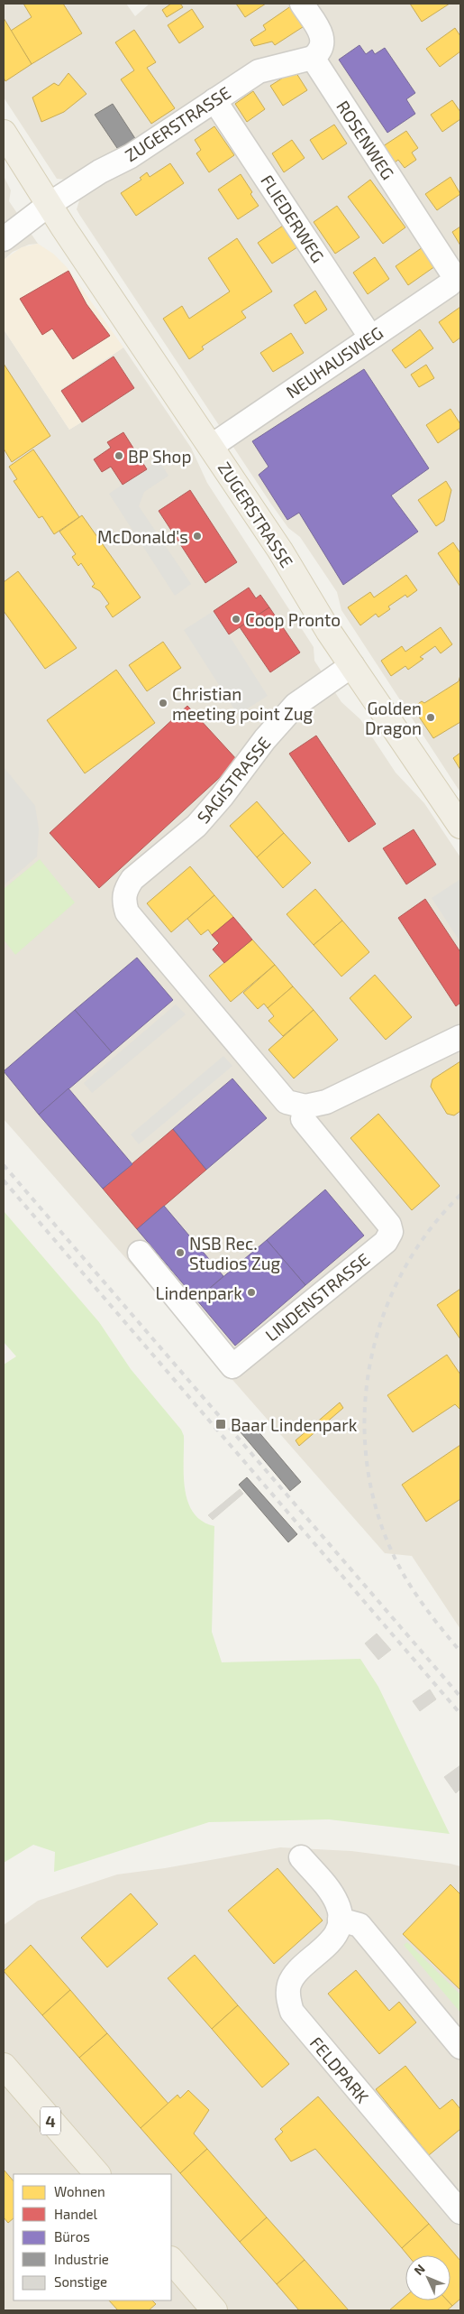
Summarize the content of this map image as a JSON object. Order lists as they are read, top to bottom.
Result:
{
  "streets": {
    "main road": ["ZUGERSTRASSE", "4"],
    "street": [
      "ROSENWEG",
      "FLIEDERWEG",
      "NEUHAUSWEG",
      "SAGISTRASSE",
      "LINDENSTRASSE",
      "FELDPARK"
    ]
  },
  "crossings": [
    ["ZUGERSTRASSE", "ROSENWEG"],
    ["ZUGERSTRASSE", "FLIEDERWEG"],
    ["ZUGERSTRASSE", "NEUHAUSWEG"],
    ["ZUGERSTRASSE", "SAGISTRASSE"],
    ["ROSENWEG", "NEUHAUSWEG"],
    ["FLIEDERWEG", "NEUHAUSWEG"],
    ["SAGISTRASSE", "LINDENSTRASSE"]
  ],
  "places": {
    "other": [
      "BP Shop",
      "McDonald's",
      "Coop Pronto",
      "Christian meeting point Zug",
      "Golden Dragon",
      "NSB Rec. Studios Zug",
      "Lindenpark"
    ],
    "transit": ["Baar Lindenpark"]
  },
  "legend": [
    "Wohnen",
    "Handel",
    "Büros",
    "Industrie",
    "Sonstige"
  ],
  "north": "top left"
}
